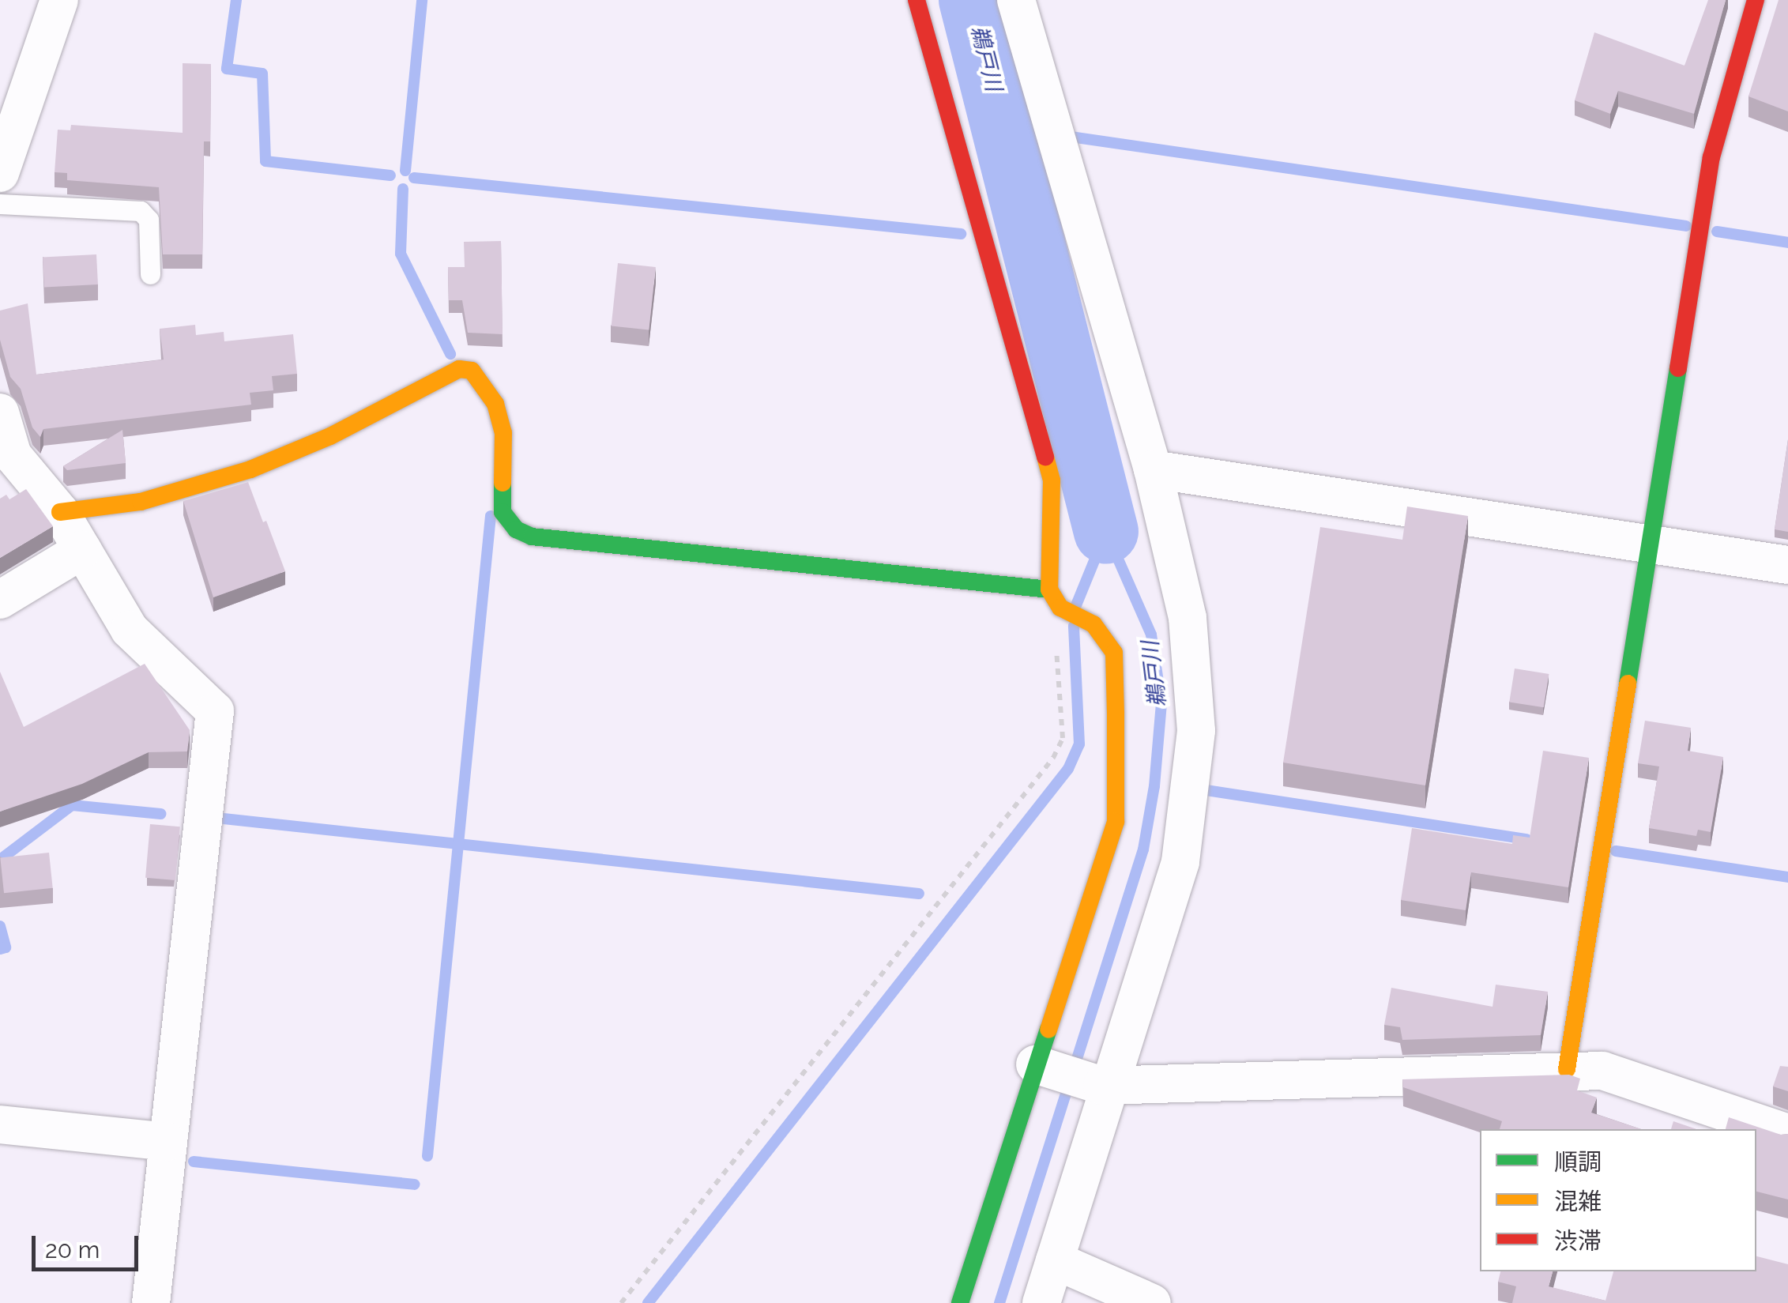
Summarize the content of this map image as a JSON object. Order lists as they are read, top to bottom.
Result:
{
  "water": ["鵜戸川"],
  "legend": ["順調", "混雑", "渋滞"],
  "scale_bar": "20 m"
}
